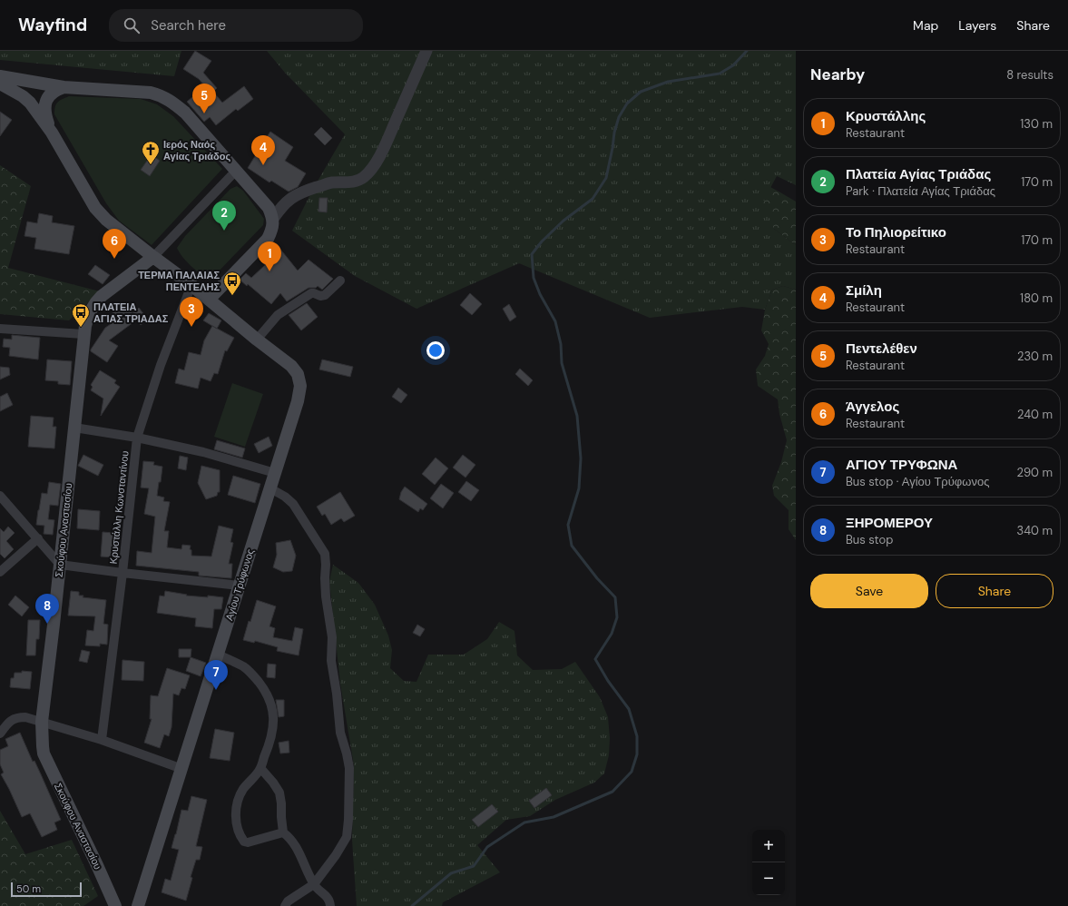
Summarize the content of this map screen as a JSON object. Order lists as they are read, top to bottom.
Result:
{
  "streets": {
    "main road": ["Σκούφου Αναστασίου", "Αγίου Τρύφωνος"],
    "street": ["Κρυστάλλη Κωνσταντίνου"]
  },
  "crossings": [
    ["Κρυστάλλη Κωνσταντίνου", "Αγίου Τρύφωνος"],
    ["Σκούφου Αναστασίου", "Αγίου Τρύφωνος"]
  ],
  "places": {
    "church": ["Ιερός Ναός Αγίας Τριάδος"],
    "bus stop": ["ΤΕΡΜΑ ΠΑΛΑΙΑΣ ΠΕΝΤΕΛΗΣ", "ΠΛΑΤΕΙΑ ΑΓΙΑΣ ΤΡΙΑΔΑΣ"]
  },
  "scale_bar": "50 m",
  "page": {
    "header": "Wayfind",
    "search": "Search here",
    "nav": ["Map", "Layers", "Share"],
    "heading": ["Nearby", "8 results"],
    "pins": [
      "5",
      "4",
      "2",
      "6",
      "1",
      "3",
      "8",
      "7"
    ],
    "list": [
      {
        "mark": "1",
        "name": "Κρυστάλλης",
        "note": "Restaurant",
        "value": "130 m"
      },
      {
        "mark": "2",
        "name": "Πλατεία Αγίας Τριάδας",
        "note": "Park · Πλατεία Αγίας Τριάδας",
        "value": "170 m"
      },
      {
        "mark": "3",
        "name": "Το Πηλιορείτικο",
        "note": "Restaurant",
        "value": "170 m"
      },
      {
        "mark": "4",
        "name": "Σμίλη",
        "note": "Restaurant",
        "value": "180 m"
      },
      {
        "mark": "5",
        "name": "Πεντελέθεν",
        "note": "Restaurant",
        "value": "230 m"
      },
      {
        "mark": "6",
        "name": "Άγγελος",
        "note": "Restaurant",
        "value": "240 m"
      },
      {
        "mark": "7",
        "name": "ΑΓΙΟΥ ΤΡΥΦΩΝΑ",
        "note": "Bus stop · Αγίου Τρύφωνος",
        "value": "290 m"
      },
      {
        "mark": "8",
        "name": "ΞΗΡΟΜΕΡΟΥ",
        "note": "Bus stop",
        "value": "340 m"
      }
    ],
    "buttons": ["Save", "Share"],
    "map_buttons": ["+", "−"],
    "scale": "50 m"
  }
}
